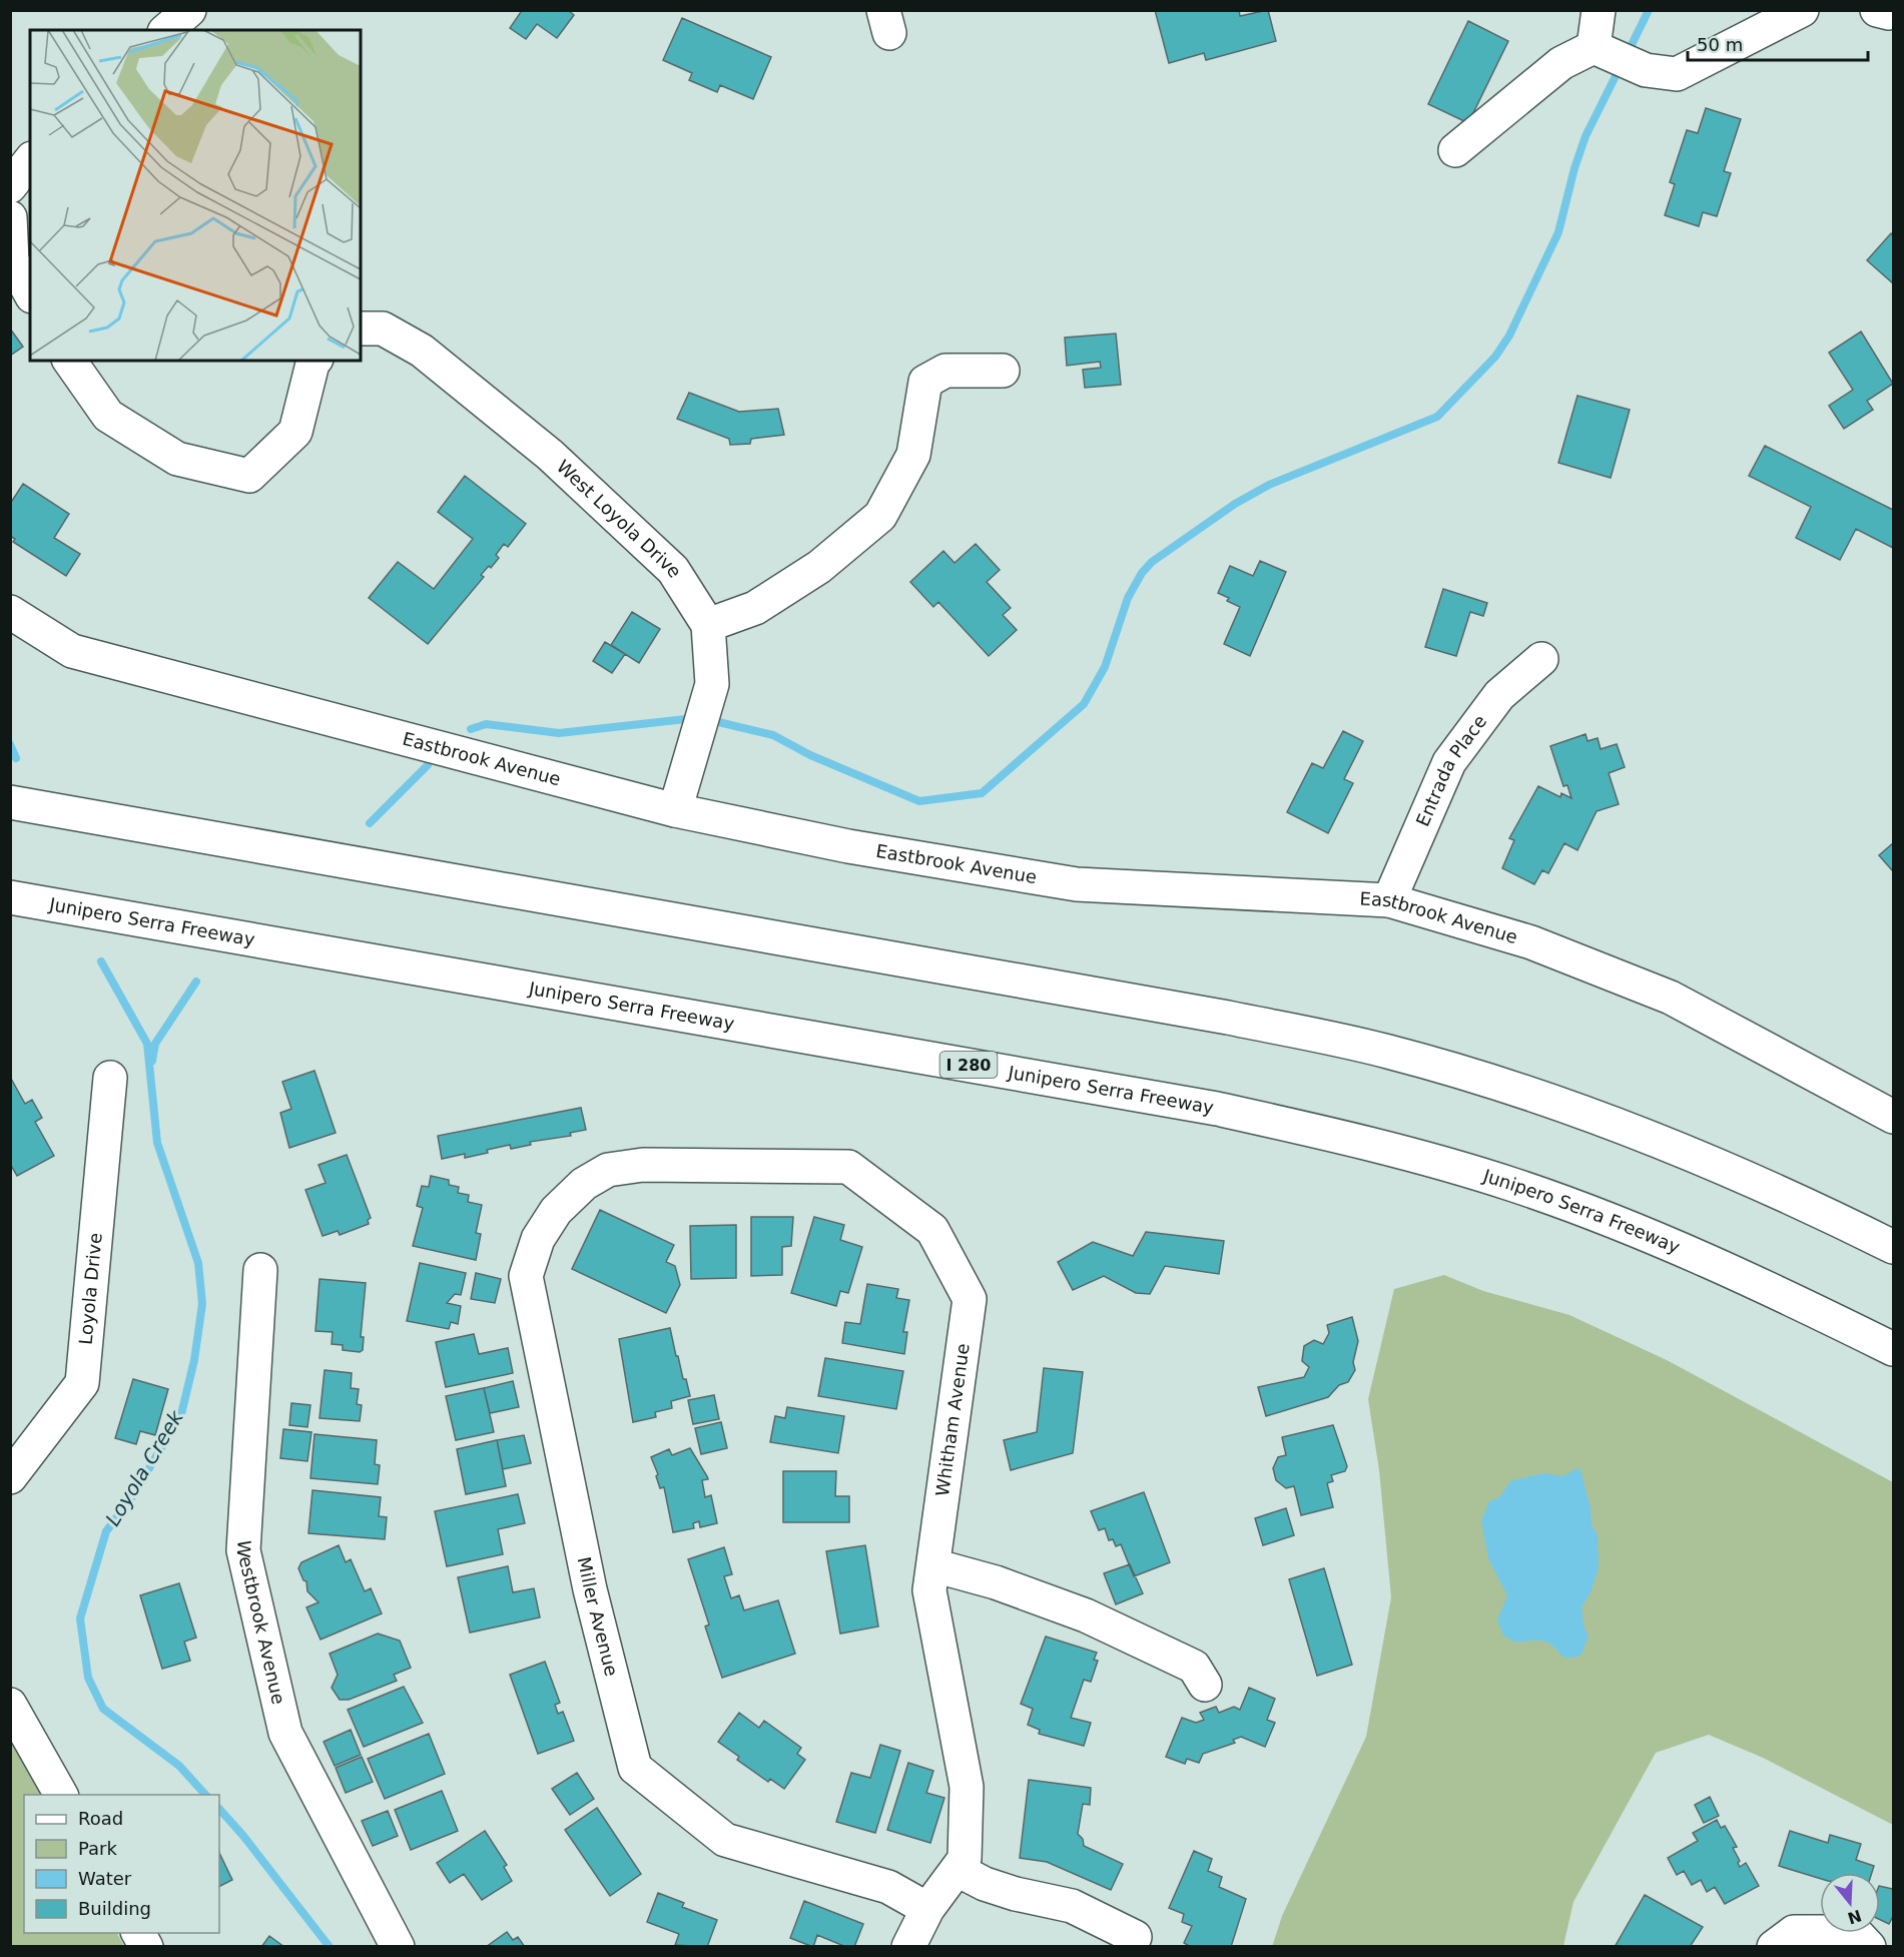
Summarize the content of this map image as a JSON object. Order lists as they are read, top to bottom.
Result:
{
  "streets": {
    "main road": [
      "West Loyola Drive",
      "Eastbrook Avenue",
      "Entrada Place",
      "Junipero Serra Freeway",
      "I 280",
      "Loyola Drive",
      "Whitham Avenue",
      "Miller Avenue",
      "Westbrook Avenue"
    ]
  },
  "crossings": [
    ["West Loyola Drive", "Eastbrook Avenue"],
    ["Eastbrook Avenue", "Entrada Place"],
    ["Whitham Avenue", "Miller Avenue"]
  ],
  "water": ["Loyola Creek"],
  "legend": [
    "Road",
    "Park",
    "Water",
    "Building"
  ],
  "scale_bar": "50 m",
  "north": "bottom"
}
